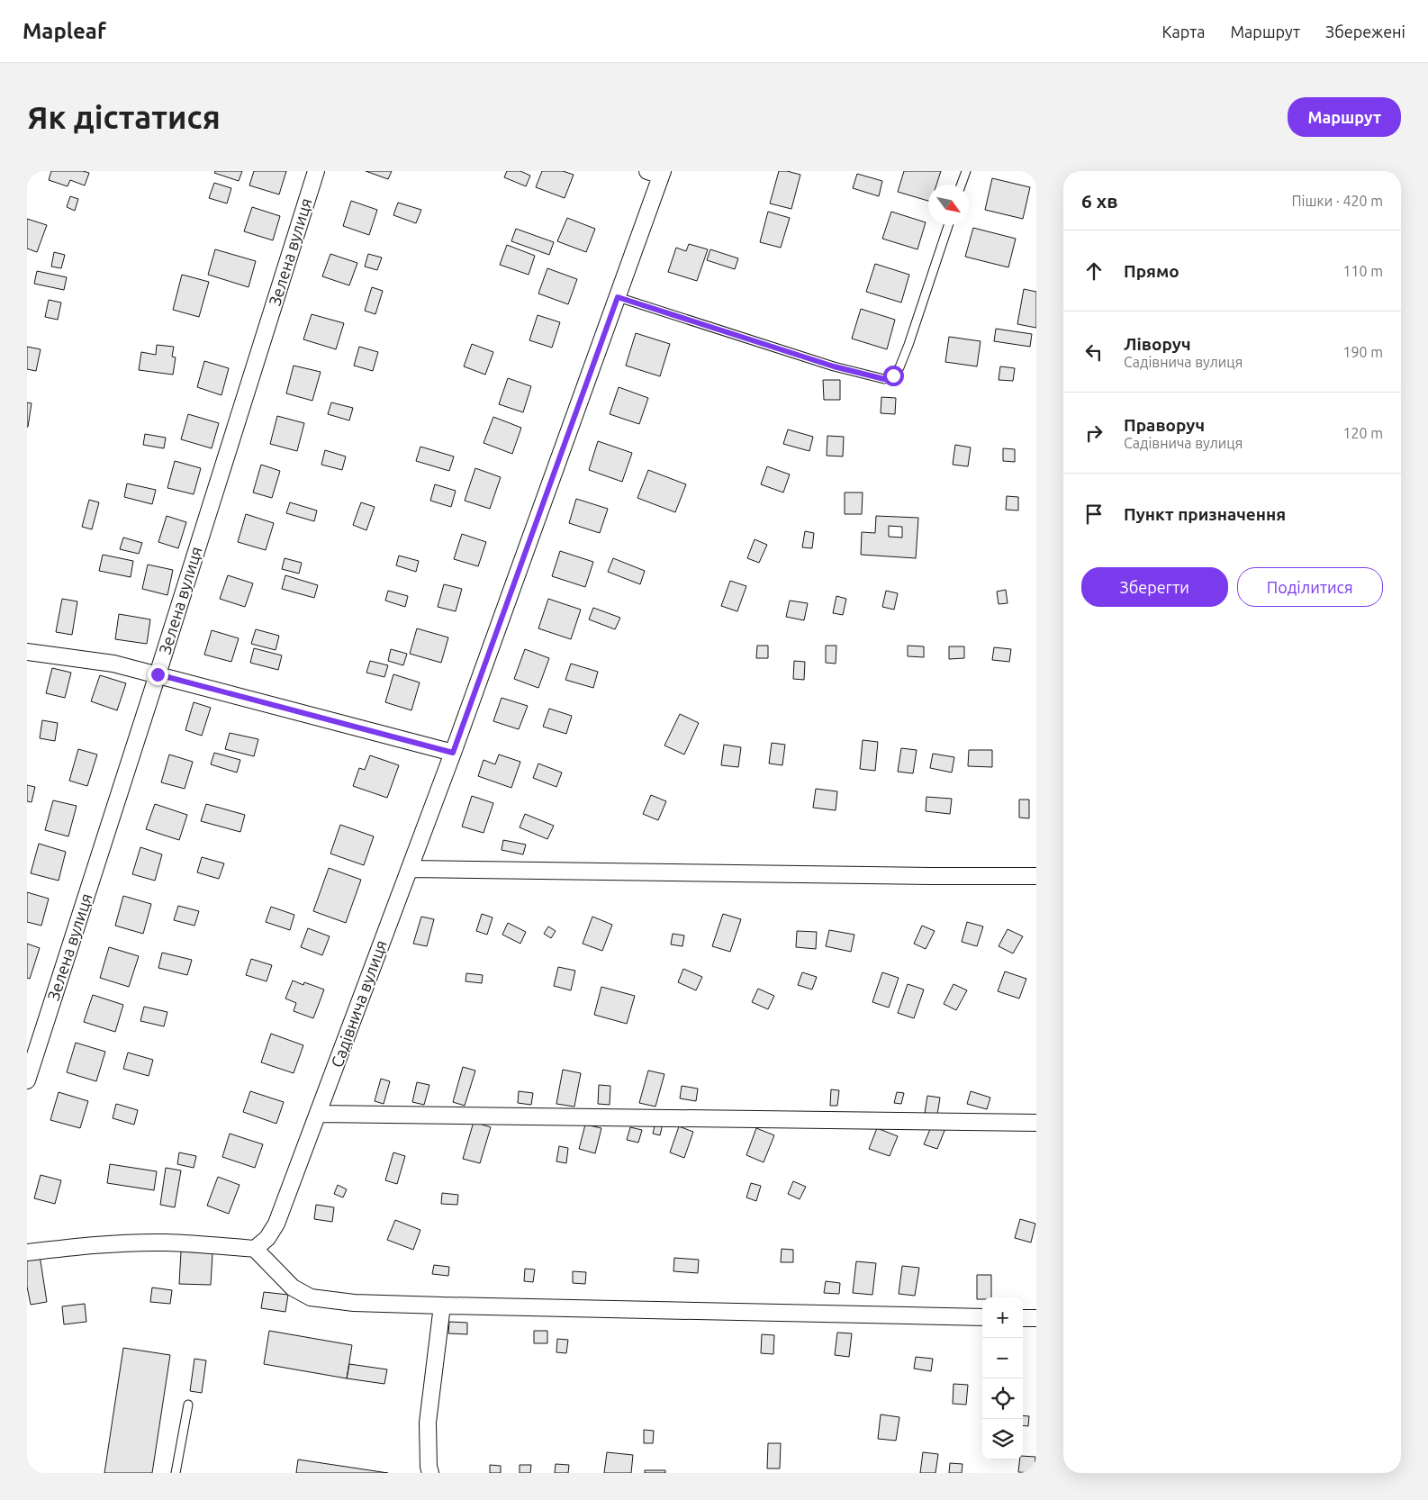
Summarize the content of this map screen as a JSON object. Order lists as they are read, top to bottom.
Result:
{
  "streets": {
    "street": ["Зелена вулиця", "Садівнича вулиця"]
  },
  "north": "bottom right",
  "page": {
    "header": "Mapleaf",
    "nav": ["Карта", "Маршрут", "Збережені"],
    "buttons": [
      "Маршрут",
      ["Зберегти", "Поділитися"]
    ],
    "title": "Як дістатися",
    "heading": ["6 хв", "Пішки · 420 m"],
    "list": [
      ["Прямо", "110 m"],
      ["Ліворуч", "Садівнича вулиця", "190 m"],
      ["Праворуч", "Садівнича вулиця", "120 m"],
      "Пункт призначення"
    ],
    "map_buttons": ["+", "−"]
  }
}
